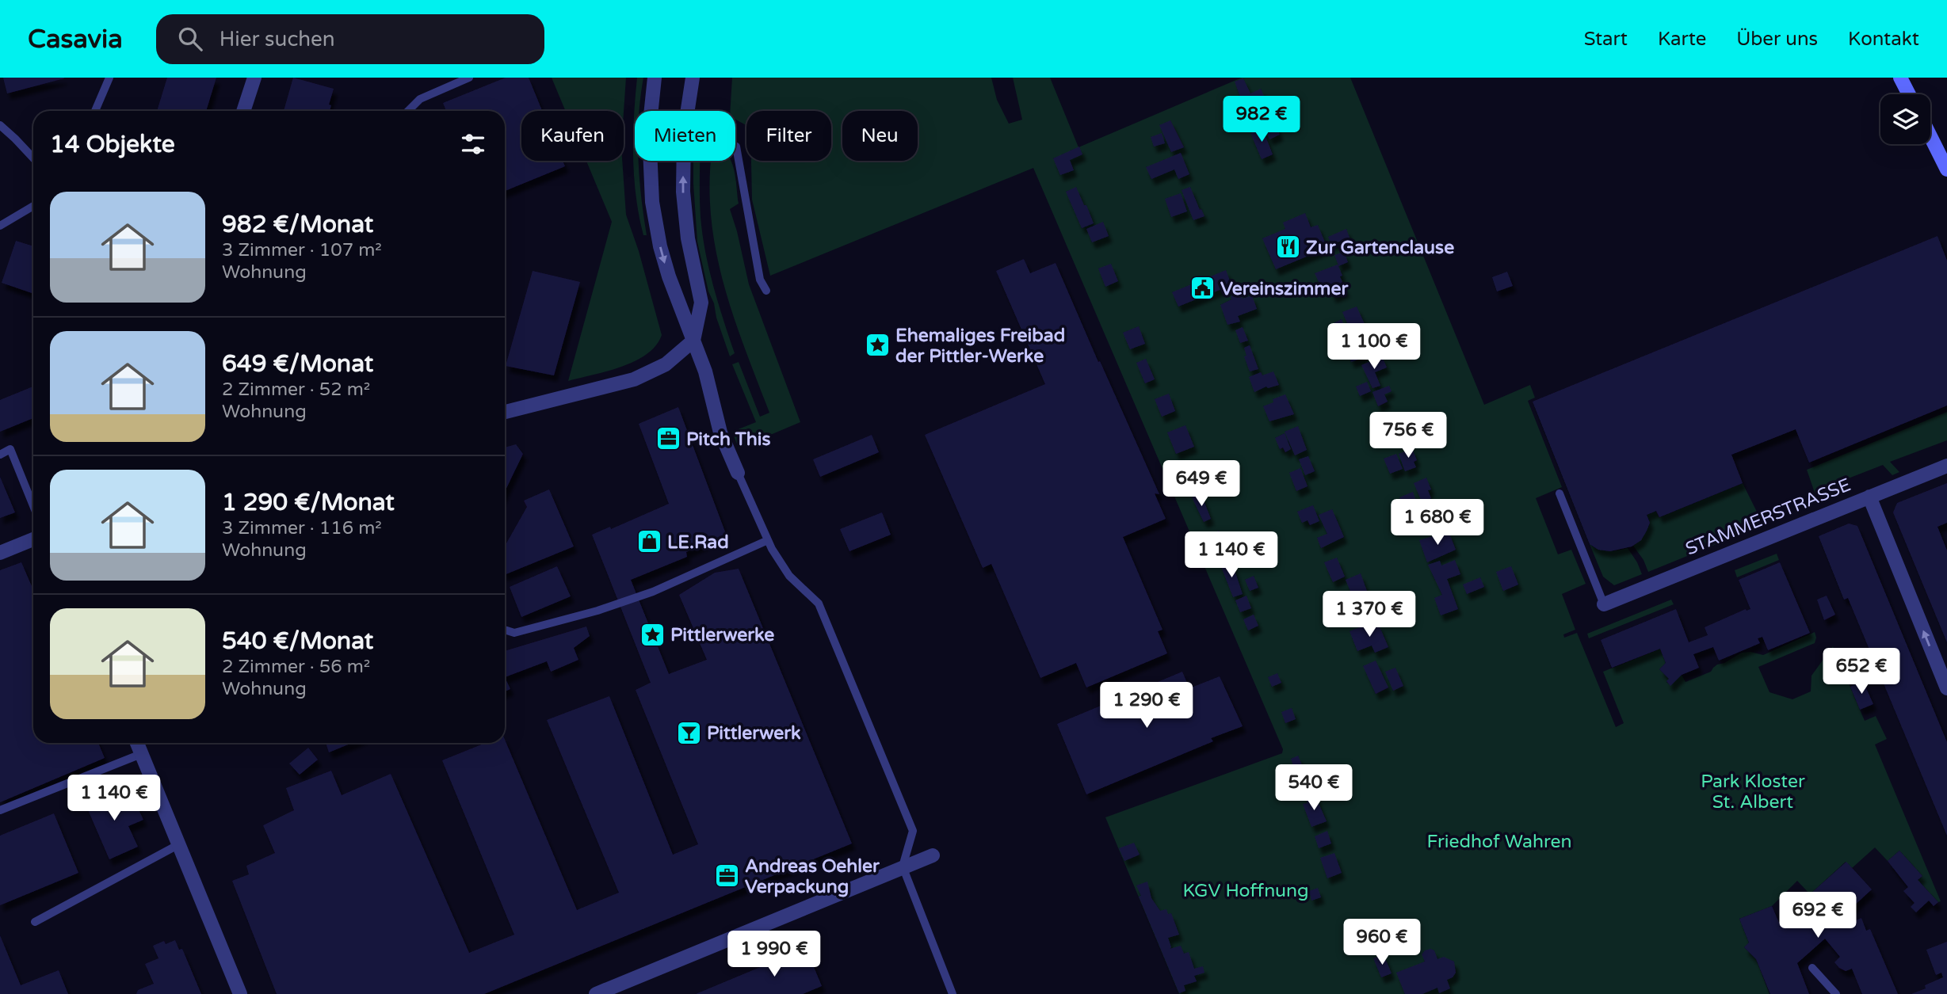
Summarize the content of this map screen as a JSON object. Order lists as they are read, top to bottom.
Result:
{
  "streets": {
    "street": ["STAMMERSTRASSE"]
  },
  "parks": ["Park Kloster St. Albert", "Friedhof Wahren", "KGV Hoffnung"],
  "places": {
    "restaurant": ["Zur Gartenclause"],
    "public building": ["Vereinszimmer"],
    "place": ["Ehemaliges Freibad der Pittler-Werke", "Pittlerwerke"],
    "office": ["Pitch This", "Andreas Oehler Verpackung"],
    "shop": ["LE.Rad"],
    "bar": ["Pittlerwerk"]
  },
  "page": {
    "header": "Casavia",
    "search": "Hier suchen",
    "nav": [
      "Start",
      "Karte",
      "Über uns",
      "Kontakt"
    ],
    "price": [
      "982 €",
      "1 100 €",
      "756 €",
      "649 €",
      "1 680 €",
      "1 140 €",
      "1 370 €",
      "652 €",
      "1 290 €",
      "540 €",
      "1 140 €",
      "692 €",
      "960 €",
      "1 990 €"
    ],
    "chip": [
      "Kaufen",
      "Mieten",
      "Filter",
      "Neu"
    ],
    "heading": "14 Objekte",
    "list": [
      {
        "name": "982 €/Monat",
        "note": "3 Zimmer · 107 m² · Wohnung"
      },
      {
        "name": "649 €/Monat",
        "note": "2 Zimmer · 52 m² · Wohnung"
      },
      {
        "name": "1 290 €/Monat",
        "note": "3 Zimmer · 116 m² · Wohnung"
      },
      {
        "name": "540 €/Monat",
        "note": "2 Zimmer · 56 m² · Wohnung"
      }
    ]
  }
}
